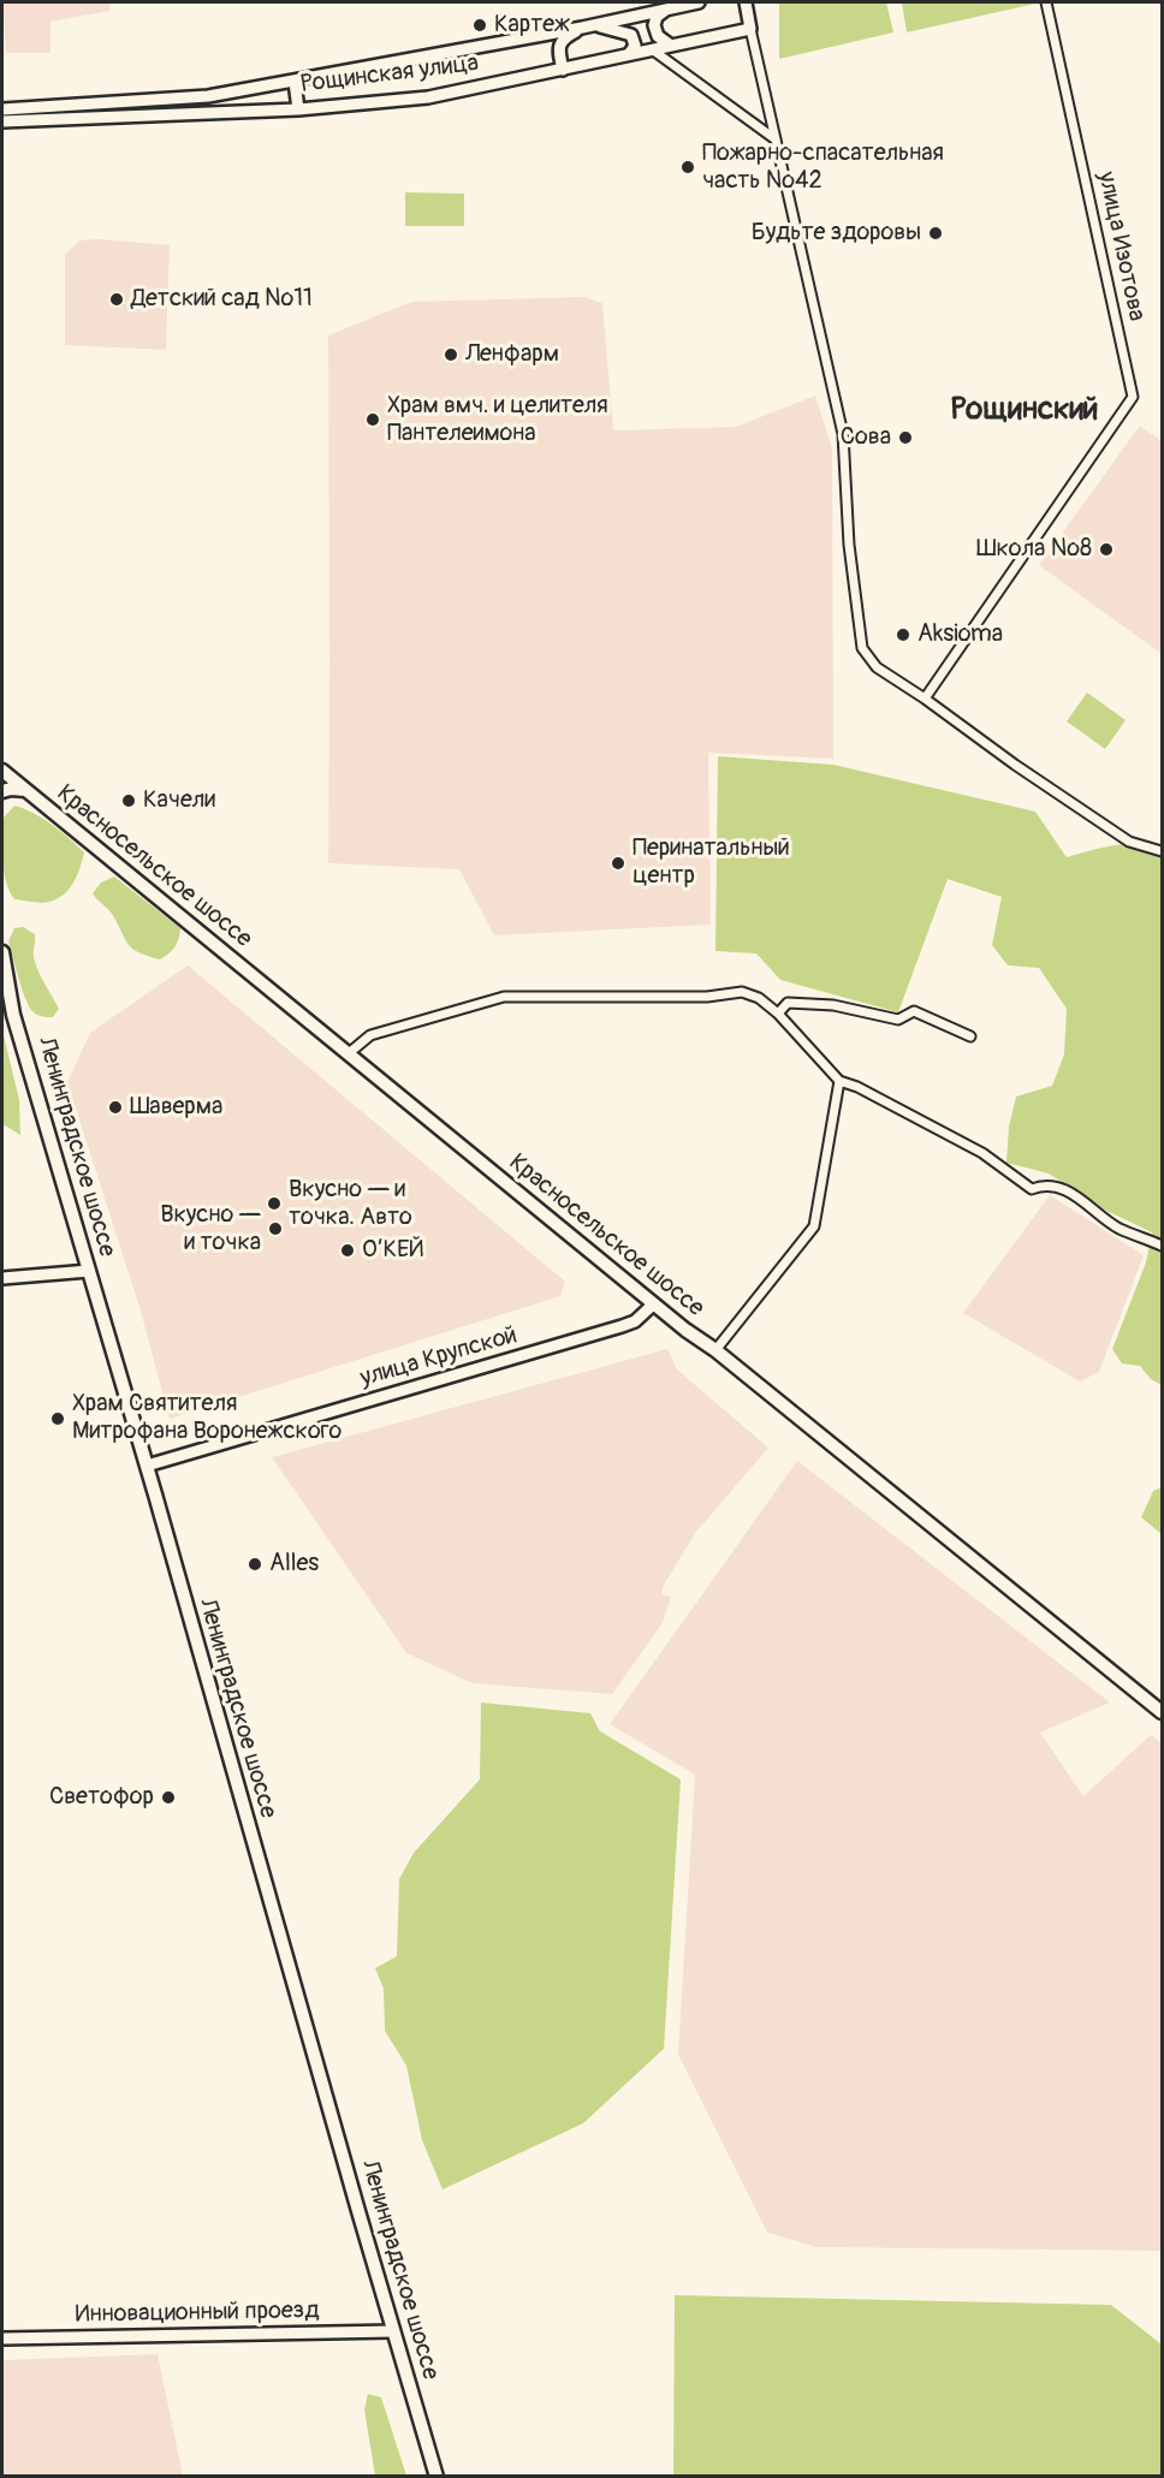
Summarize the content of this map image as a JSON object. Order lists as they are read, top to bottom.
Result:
{
  "streets": {
    "main road": ["Красносельское шоссе", "Ленинградское шоссе"],
    "street": [
      "Рощинская улица",
      "улица Изотова",
      "улица Крупской",
      "Инновационный проезд"
    ]
  },
  "crossings": [
    ["Красносельское шоссе", "улица Крупской"],
    ["Ленинградское шоссе", "улица Крупской"],
    ["Ленинградское шоссе", "Инновационный проезд"]
  ],
  "districts": ["Рощинский"],
  "places": [
    "Картеж",
    "Пожарно-спасательная часть №42",
    "Будьте здоровы",
    "Детский сад №11",
    "Ленфарм",
    "Храм вмч. и целителя Пантелеимона",
    "Сова",
    "Школа №8",
    "Aksioma",
    "Качели",
    "Перинатальный центр",
    "Шаверма",
    "Вкусно — и точка. Авто",
    "Вкусно — и точка",
    "О’КЕЙ",
    "Храм Святителя Митрофана Воронежского",
    "Alles",
    "Светофор"
  ]
}
